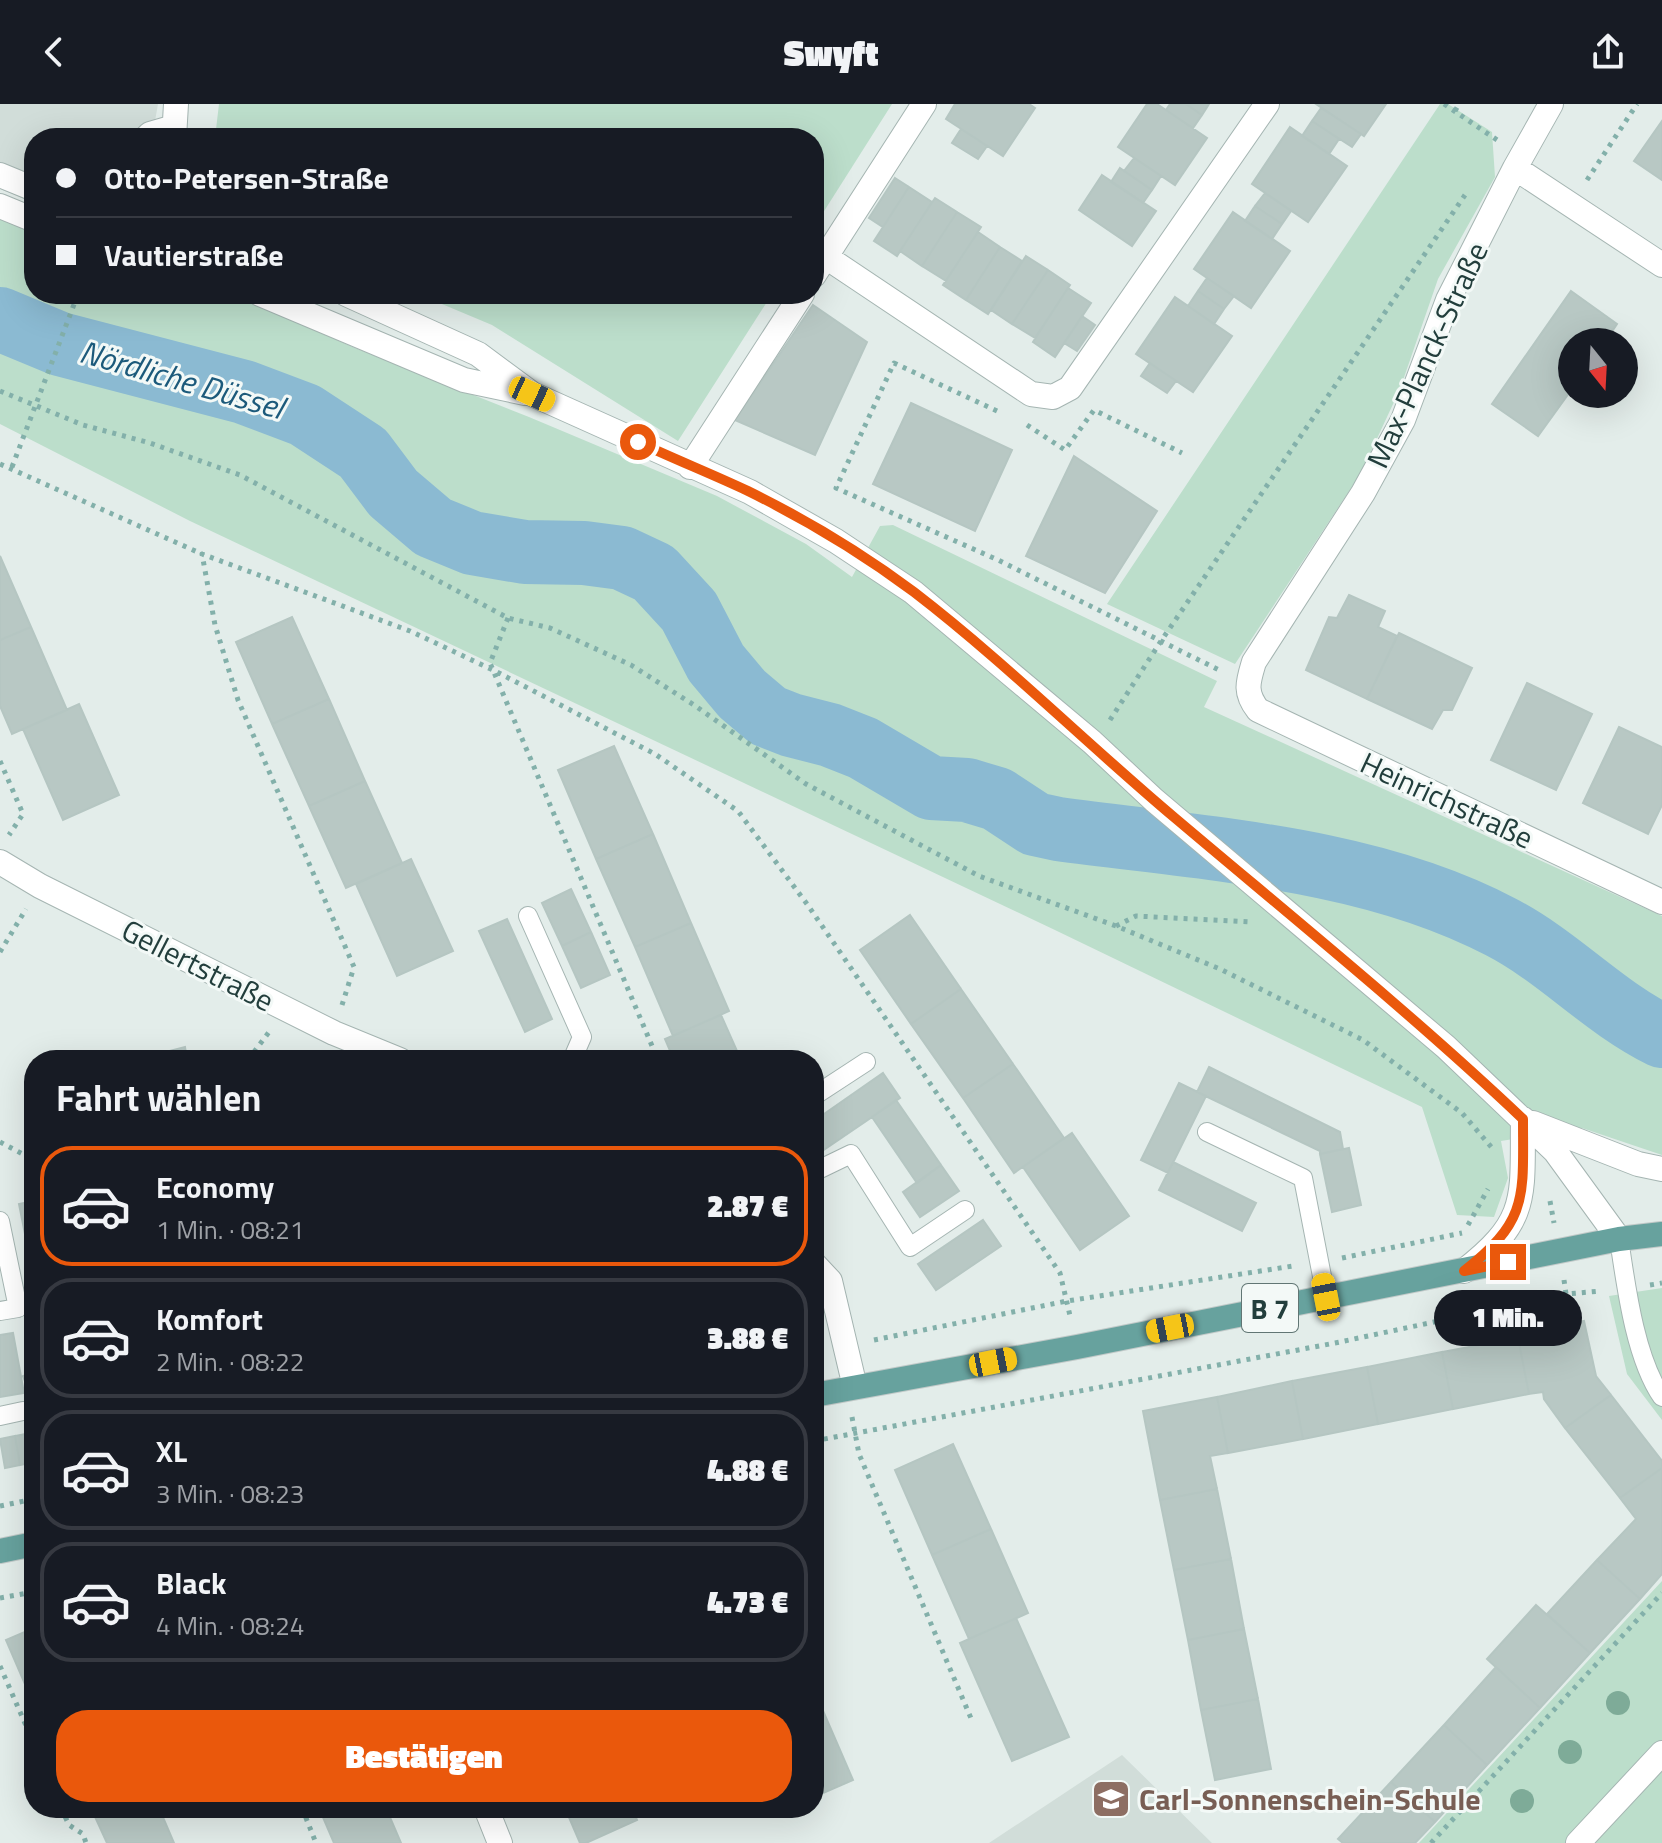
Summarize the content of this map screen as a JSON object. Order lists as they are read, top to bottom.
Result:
{
  "streets": {
    "main road": ["B 7"],
    "street": ["Max-Planck-Straße", "Heinrichstraße", "Gellertstraße"]
  },
  "crossings": [
    ["Max-Planck-Straße", "Heinrichstraße"]
  ],
  "water": ["Nördliche Düssel"],
  "places": {
    "school or university": ["Carl-Sonnenschein-Schule"]
  },
  "north": "bottom",
  "page": {
    "header": "Swyft",
    "banner": ["Otto-Petersen-Straße", "Vautierstraße"],
    "heading": "Fahrt wählen",
    "list": [
      {
        "name": "Economy",
        "note": "1 Min. · 08:21",
        "value": "2.87 €"
      },
      {
        "name": "Komfort",
        "note": "2 Min. · 08:22",
        "value": "3.88 €"
      },
      {
        "name": "XL",
        "note": "3 Min. · 08:23",
        "value": "4.88 €"
      },
      {
        "name": "Black",
        "note": "4 Min. · 08:24",
        "value": "4.73 €"
      }
    ],
    "bubble": "1 Min.",
    "buttons": "Bestätigen"
  }
}
